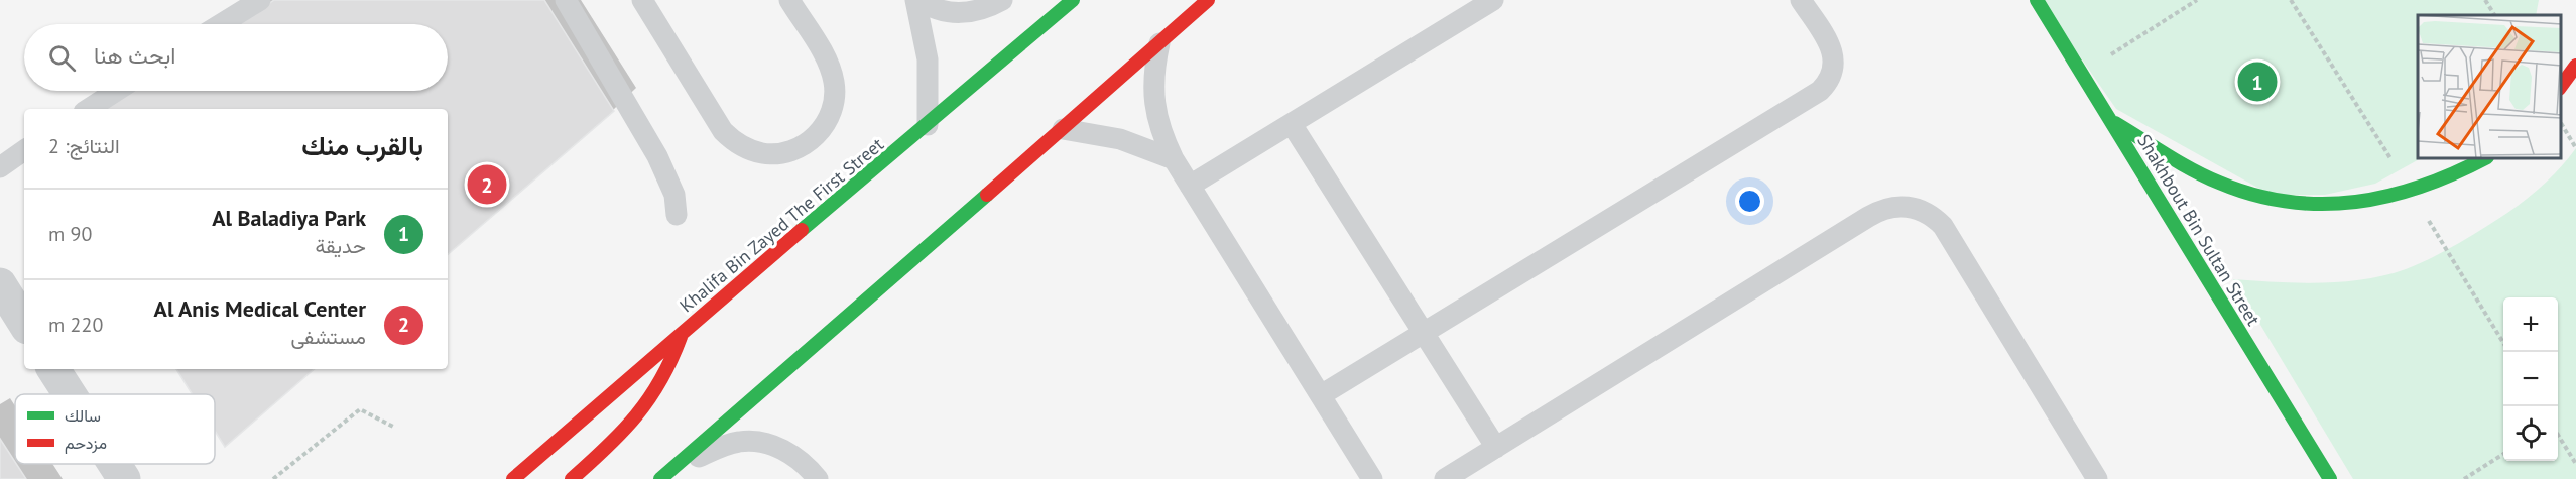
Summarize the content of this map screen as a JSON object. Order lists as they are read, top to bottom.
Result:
{
  "streets": {
    "main road": ["Khalifa Bin Zayed The First Street", "Shakhbout Bin Sultan Street"]
  },
  "legend": ["سالك", "مزدحم"],
  "page": {
    "search": "ابحث هنا",
    "pins": ["1", "2"],
    "heading": ["بالقرب منك", "النتائج: 2"],
    "list": [
      {
        "mark": "1",
        "name": "Al Baladiya Park",
        "note": "حديقة",
        "value": "90 m"
      },
      {
        "mark": "2",
        "name": "Al Anis Medical Center",
        "note": "مستشفى",
        "value": "220 m"
      }
    ],
    "map_buttons": ["+", "−"]
  }
}
